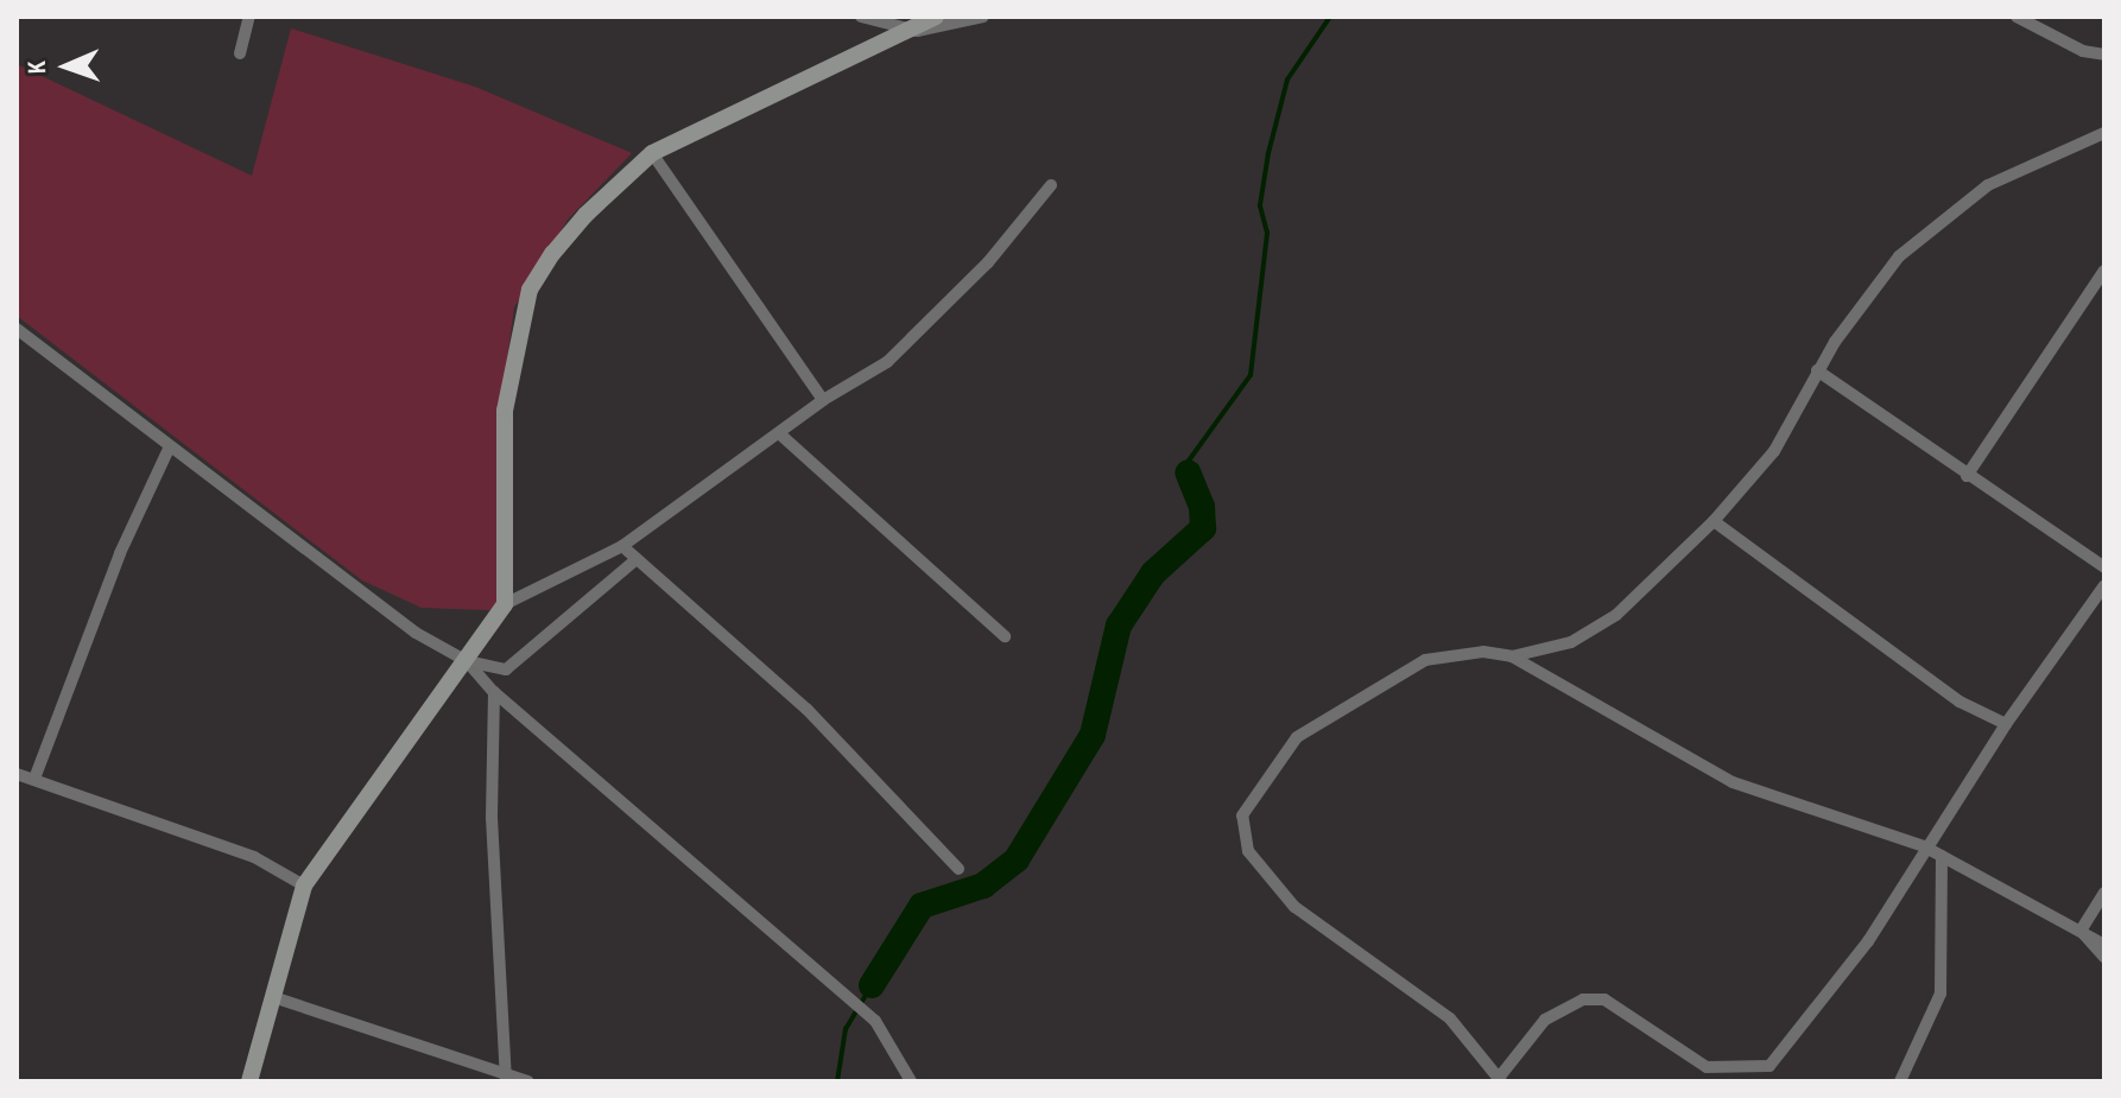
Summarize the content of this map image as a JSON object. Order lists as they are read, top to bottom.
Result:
{
  "north": "left"
}
